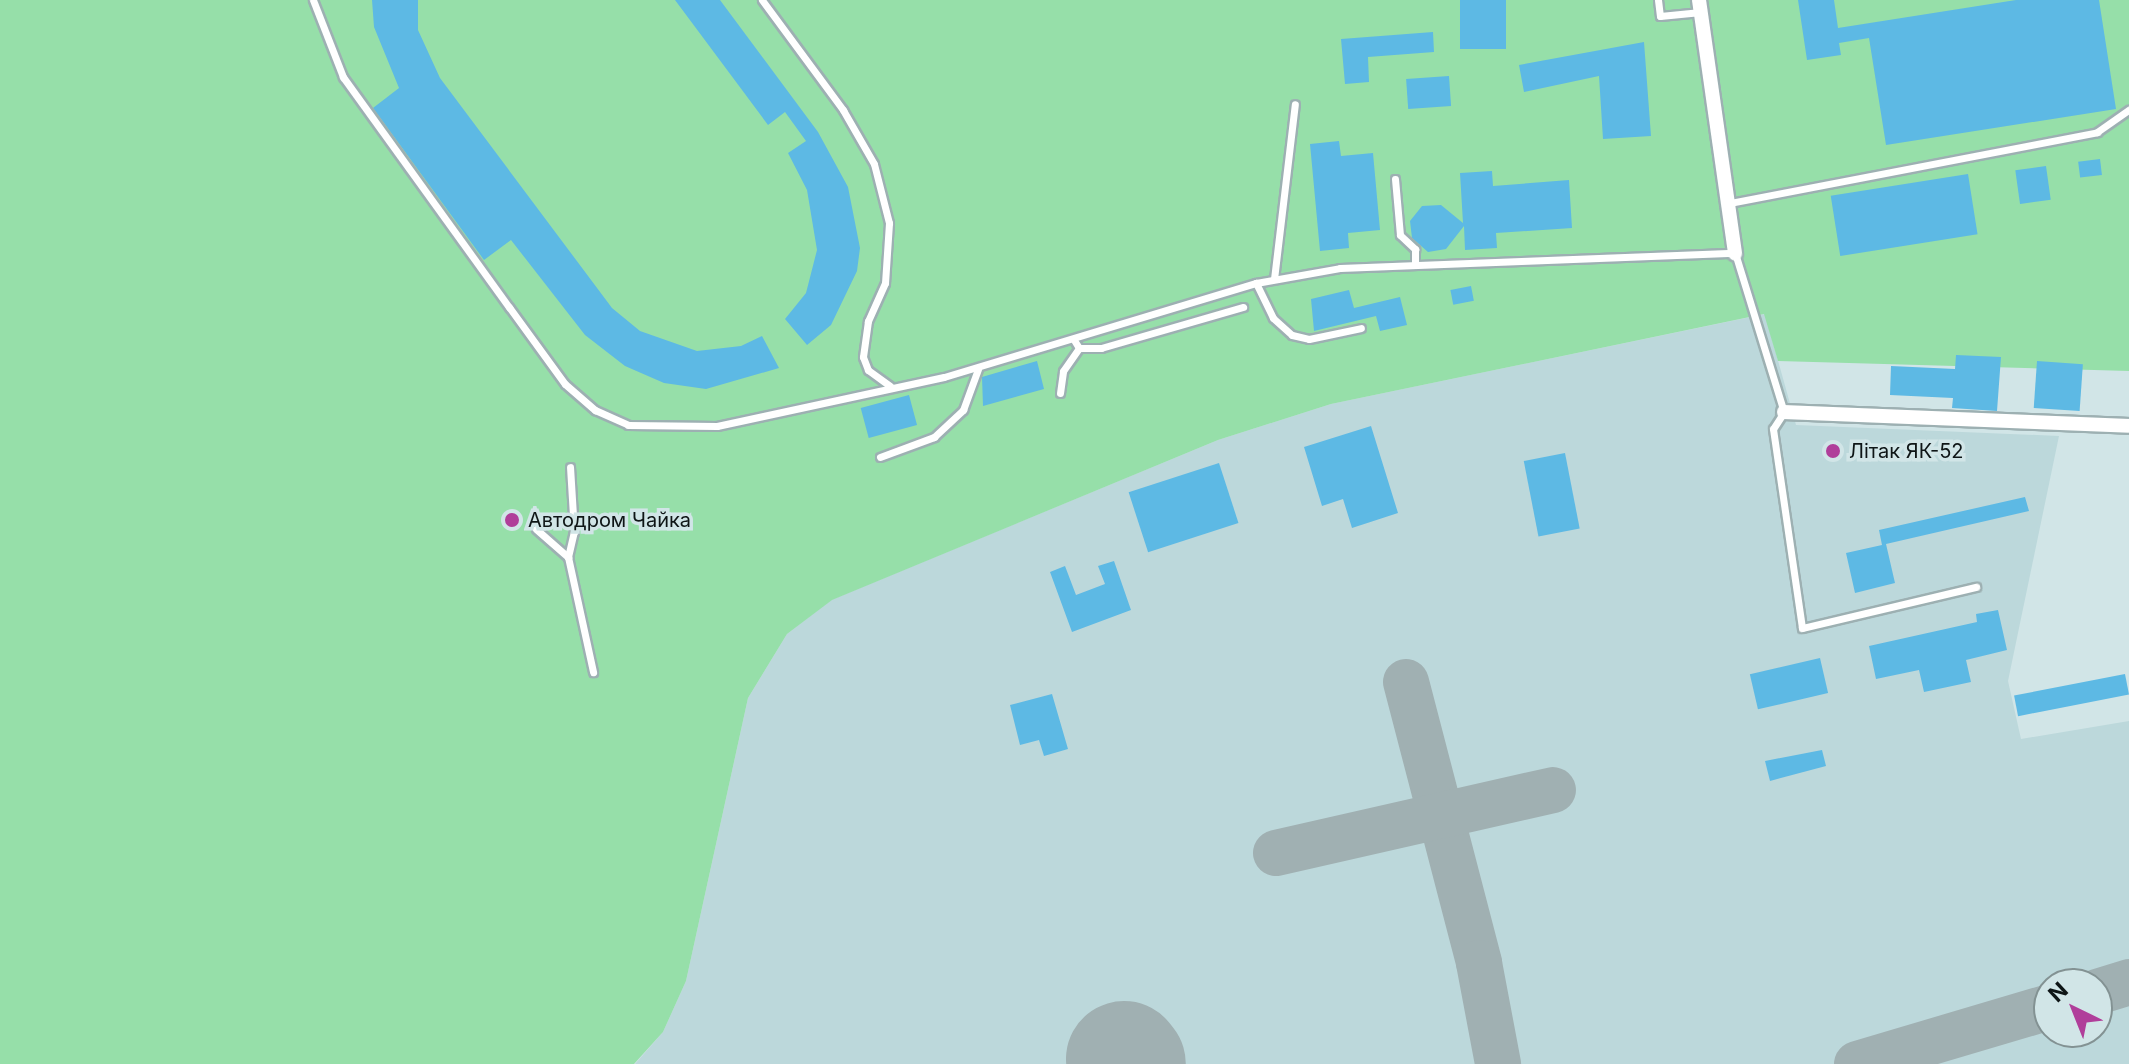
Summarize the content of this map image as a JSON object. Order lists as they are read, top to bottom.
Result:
{
  "places": ["Літак ЯК-52", "Автодром Чайка"],
  "north": "top left"
}
